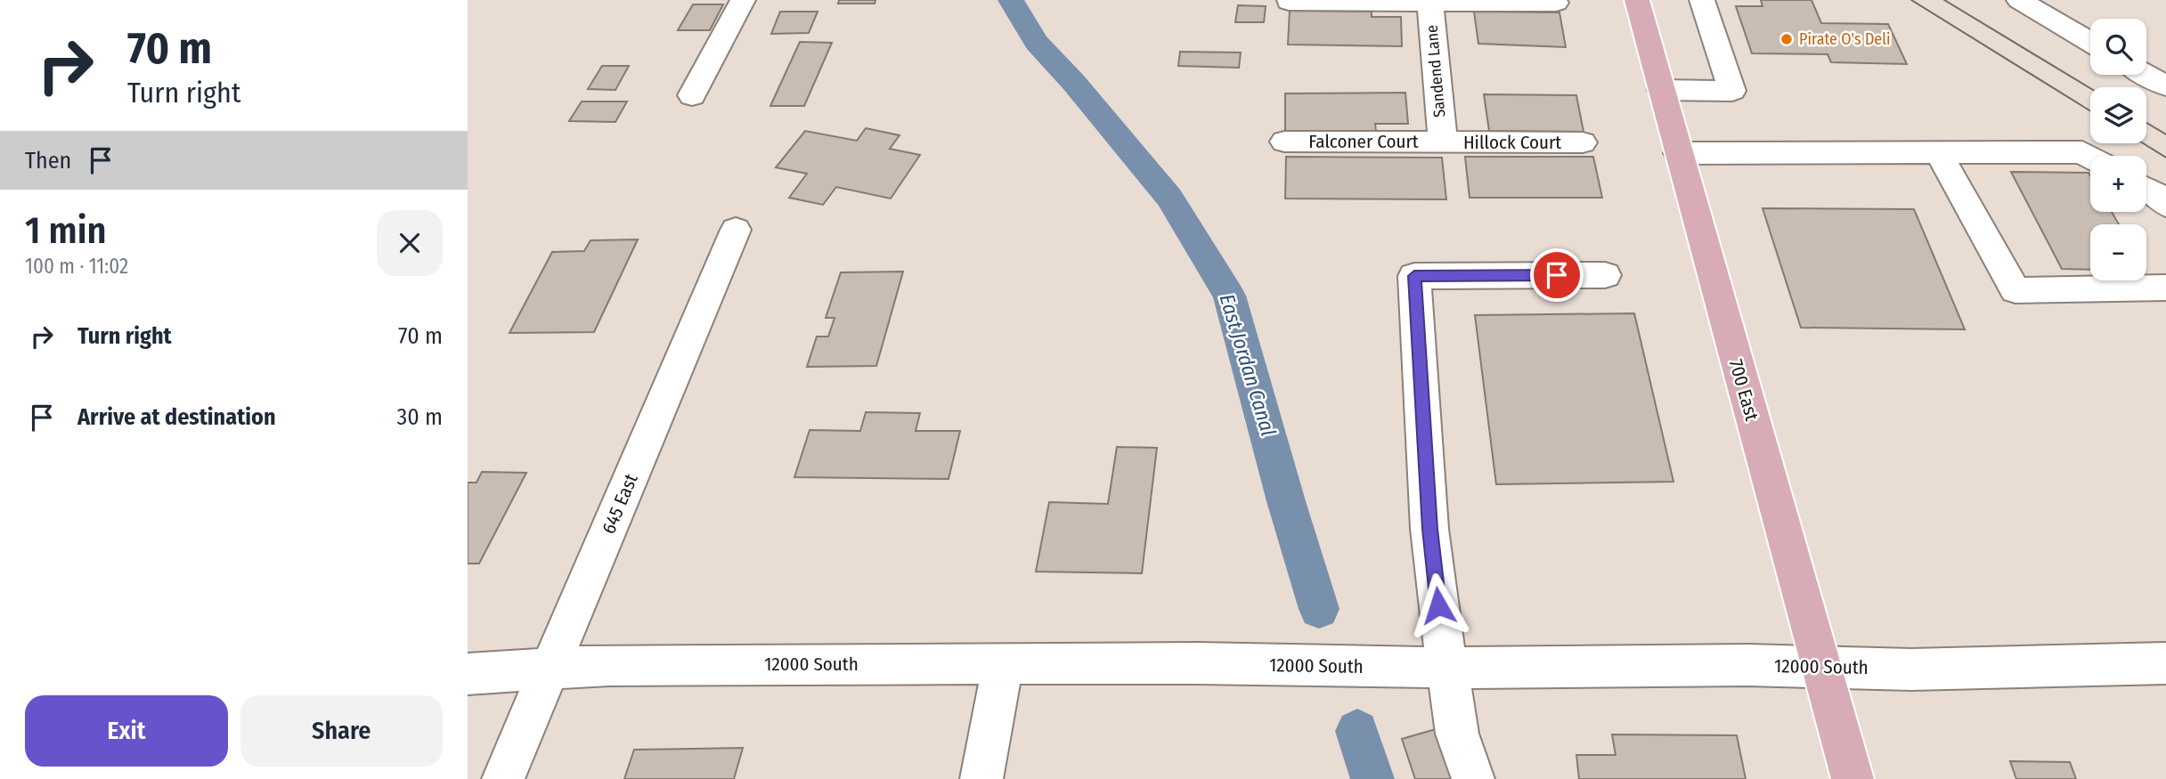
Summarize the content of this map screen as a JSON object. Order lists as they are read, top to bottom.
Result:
{
  "streets": {
    "main road": ["700 East"],
    "street": [
      "Sandend Lane",
      "Falconer Court",
      "Hillock Court",
      "645 East",
      "12000 South"
    ]
  },
  "crossings": [
    ["Sandend Lane", "Falconer Court"],
    ["Sandend Lane", "Hillock Court"],
    ["Falconer Court", "Hillock Court"],
    ["700 East", "12000 South"],
    ["645 East", "12000 South"]
  ],
  "water": ["East Jordan Canal"],
  "places": ["Pirate O's Deli"],
  "page": {
    "turn": ["70 m", "Turn right"],
    "map_buttons": ["+", "−"],
    "then": "Then",
    "heading": ["1 min", "100 m · 11:02"],
    "list": [
      {
        "name": "Turn right",
        "value": "70 m"
      },
      {
        "name": "Arrive at destination",
        "value": "30 m"
      }
    ],
    "buttons": ["Exit", "Share"]
  }
}
